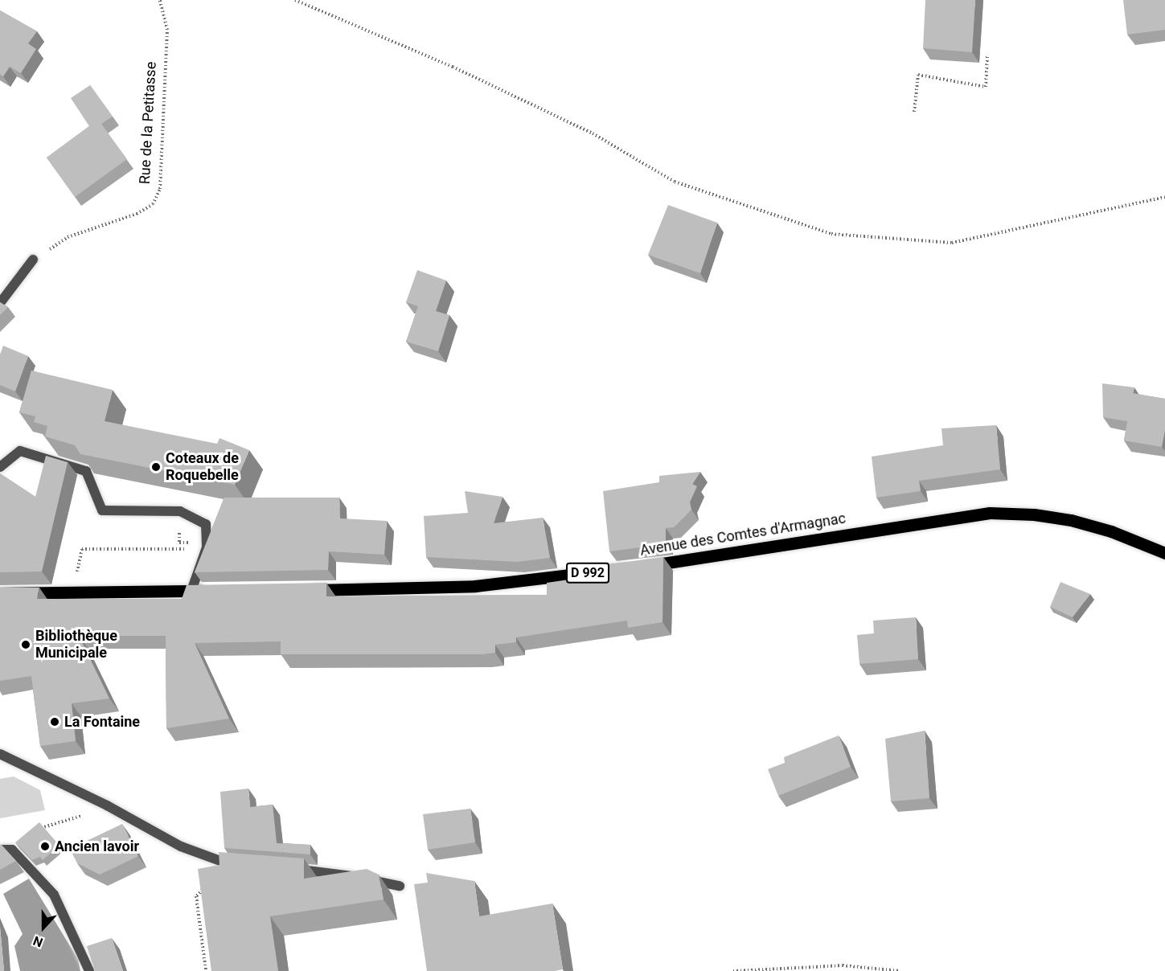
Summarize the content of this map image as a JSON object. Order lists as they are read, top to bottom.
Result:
{
  "streets": {
    "main road": ["Avenue des Comtes d'Armagnac", "D 992"],
    "path": ["Rue de la Petitasse"]
  },
  "places": [
    "Coteaux de Roquebelle",
    "Bibliothèque Municipale",
    "La Fontaine",
    "Ancien lavoir"
  ],
  "north": "bottom"
}
